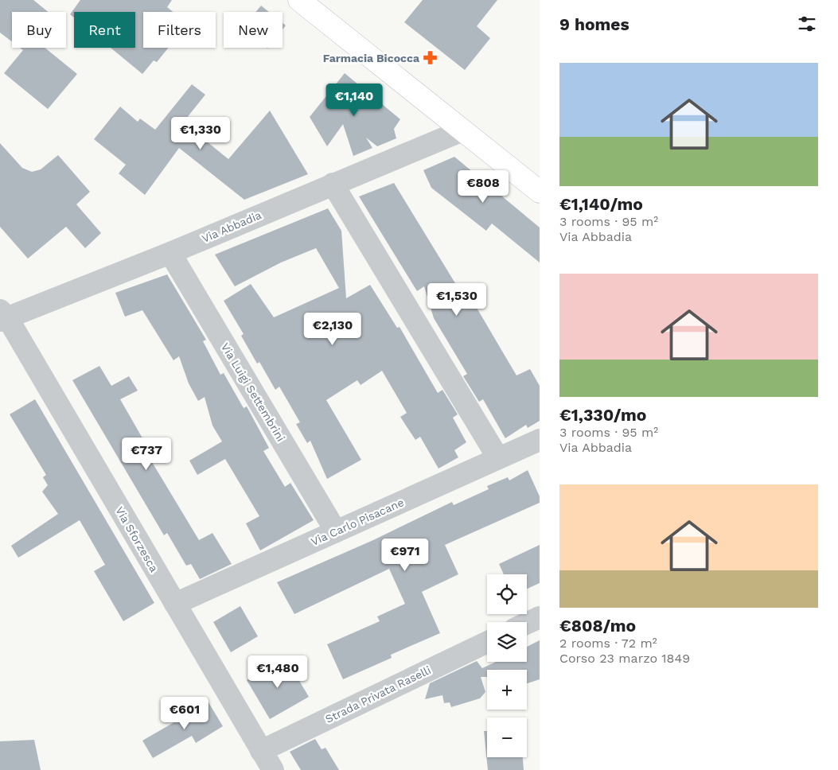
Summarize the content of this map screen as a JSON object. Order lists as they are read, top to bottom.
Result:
{
  "streets": {
    "street": [
      "Via Abbadia",
      "Via Luigi Settembrini",
      "Via Carlo Pisacane",
      "Via Sforzesca",
      "Strada Privata Raselli"
    ]
  },
  "crossings": [
    ["Via Abbadia", "Via Luigi Settembrini"],
    ["Via Abbadia", "Via Sforzesca"],
    ["Via Luigi Settembrini", "Via Carlo Pisacane"],
    ["Via Carlo Pisacane", "Via Sforzesca"],
    ["Via Sforzesca", "Strada Privata Raselli"]
  ],
  "places": {
    "pharmacy": ["Farmacia Bicocca"]
  },
  "page": {
    "heading": "9 homes",
    "chip": [
      "Buy",
      "Rent",
      "Filters",
      "New"
    ],
    "list": [
      {
        "name": "€1,140/mo",
        "note": "3 rooms · 95 m² · Via Abbadia"
      },
      {
        "name": "€1,330/mo",
        "note": "3 rooms · 95 m² · Via Abbadia"
      },
      {
        "name": "€808/mo",
        "note": "2 rooms · 72 m² · Corso 23 marzo 1849"
      }
    ],
    "price": [
      "€1,140",
      "€1,330",
      "€808",
      "€1,530",
      "€2,130",
      "€737",
      "€971",
      "€1,480",
      "€601"
    ],
    "map_buttons": ["+", "−"]
  }
}
